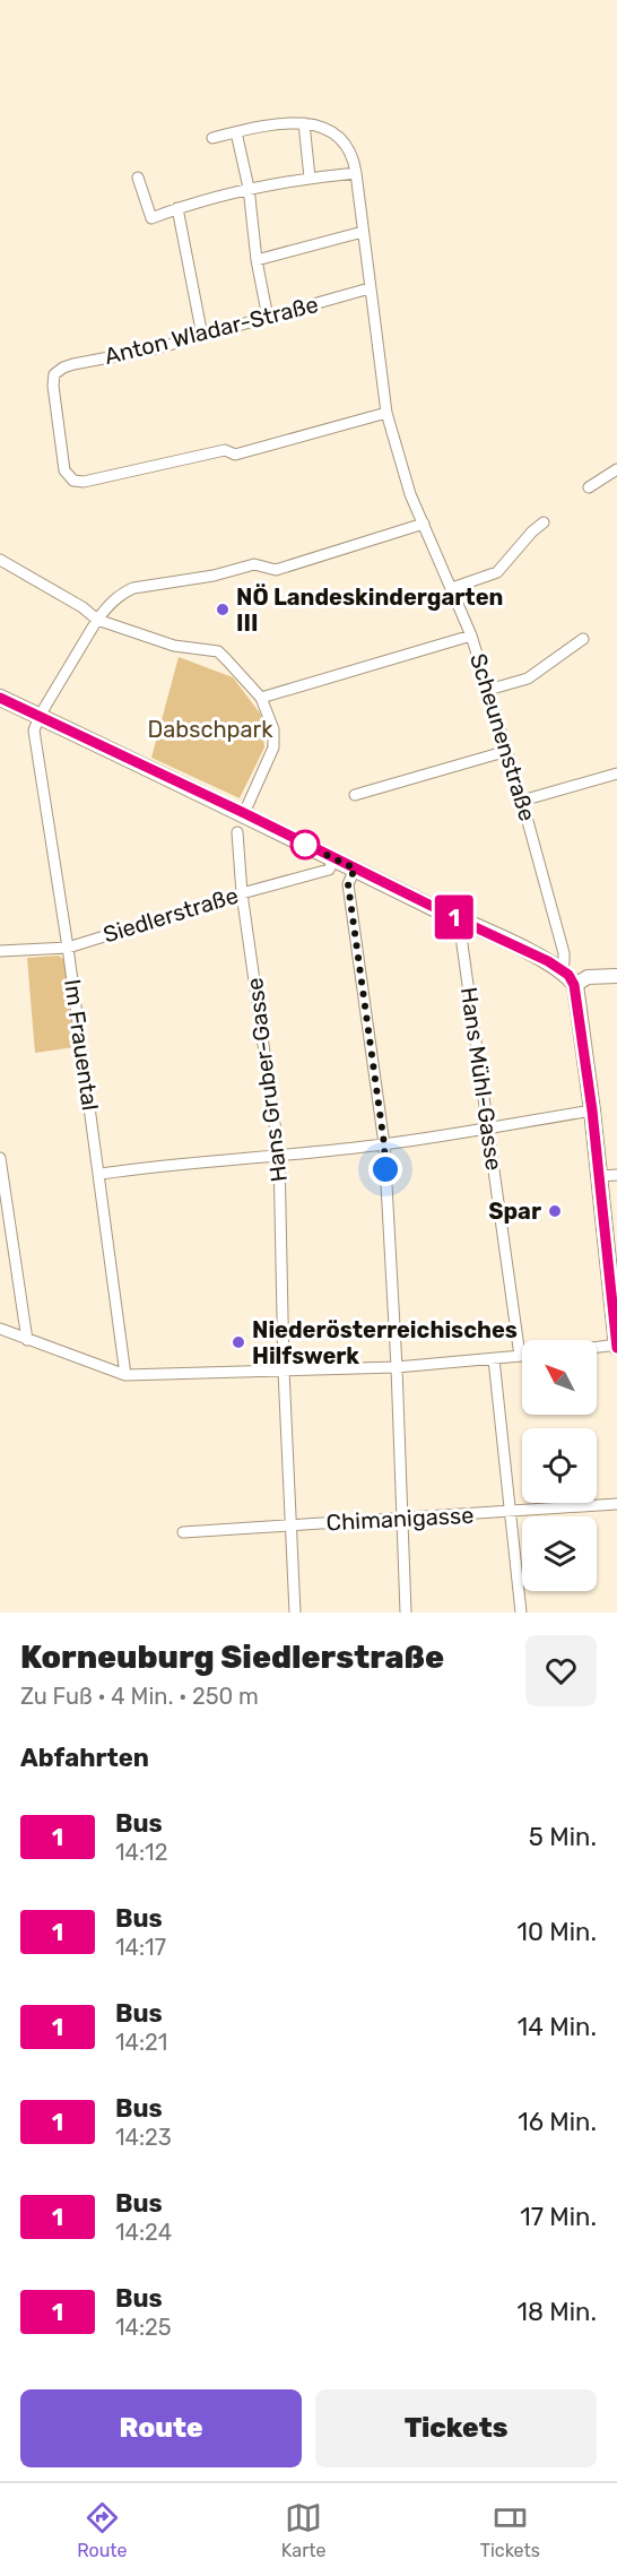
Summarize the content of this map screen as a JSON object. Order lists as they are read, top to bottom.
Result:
{
  "streets": {
    "street": [
      "Anton Wladar-Straße",
      "Scheunenstraße",
      "Siedlerstraße",
      "Im Frauental",
      "Hans Mühl-Gasse",
      "Hans Gruber-Gasse",
      "Chimanigasse"
    ]
  },
  "crossings": [
    ["Anton Wladar-Straße", "Scheunenstraße"],
    ["Siedlerstraße", "Im Frauental"],
    ["Siedlerstraße", "Hans Gruber-Gasse"],
    ["Hans Gruber-Gasse", "Chimanigasse"]
  ],
  "parks": ["Dabschpark"],
  "places": ["NÖ Landeskindergarten III", "Spar", "Niederösterreichisches Hilfswerk"],
  "lines": ["bus line 1"],
  "north": "top left",
  "page": {
    "on_map": "1",
    "heading": [
      ["Korneuburg Siedlerstraße", "Zu Fuß · 4 Min. · 250 m"],
      "Abfahrten"
    ],
    "list": [
      {
        "mark": "1",
        "name": "Bus",
        "note": "14:12",
        "value": "5 Min."
      },
      {
        "mark": "1",
        "name": "Bus",
        "note": "14:17",
        "value": "10 Min."
      },
      {
        "mark": "1",
        "name": "Bus",
        "note": "14:21",
        "value": "14 Min."
      },
      {
        "mark": "1",
        "name": "Bus",
        "note": "14:23",
        "value": "16 Min."
      },
      {
        "mark": "1",
        "name": "Bus",
        "note": "14:24",
        "value": "17 Min."
      },
      {
        "mark": "1",
        "name": "Bus",
        "note": "14:25",
        "value": "18 Min."
      }
    ],
    "buttons": ["Route", "Tickets"],
    "tabs": ["Route", "Karte", "Tickets"]
  }
}
